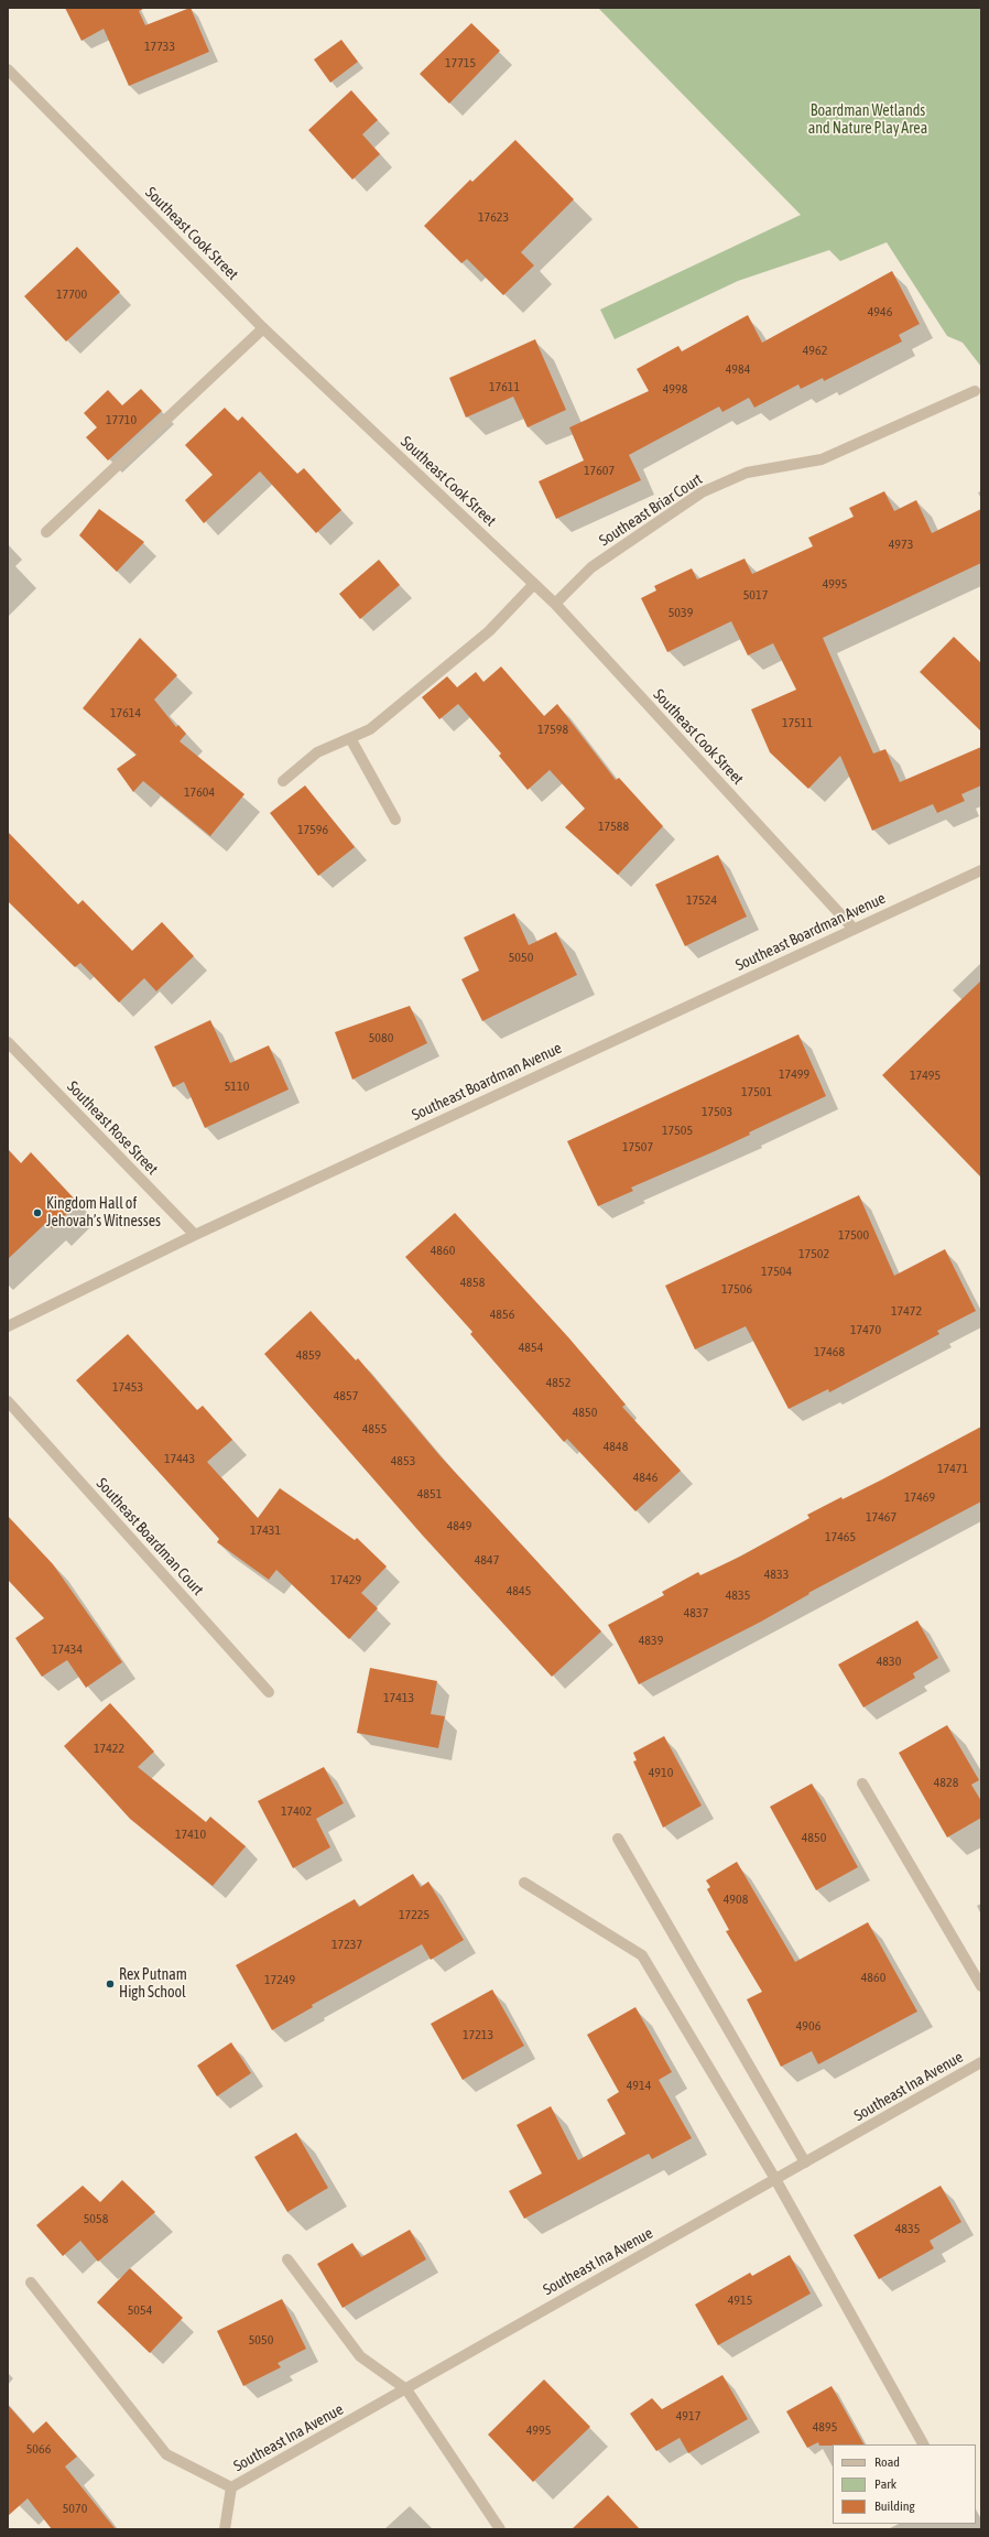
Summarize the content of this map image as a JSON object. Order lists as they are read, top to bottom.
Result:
{
  "streets": {
    "street": [
      "Southeast Cook Street",
      "Southeast Briar Court",
      "Southeast Boardman Avenue",
      "Southeast Rose Street",
      "Southeast Boardman Court",
      "Southeast Ina Avenue"
    ]
  },
  "crossings": [
    ["Southeast Cook Street", "Southeast Briar Court"],
    ["Southeast Cook Street", "Southeast Boardman Avenue"],
    ["Southeast Boardman Avenue", "Southeast Rose Street"]
  ],
  "parks": ["Boardman Wetlands and Nature Play Area"],
  "places": ["Kingdom Hall of Jehovah’s Witnesses", "Rex Putnam High School"],
  "house_numbers": [
    "17733",
    "17715",
    "17623",
    "17700",
    "4946",
    "4962",
    "4984",
    "17611",
    "4998",
    "17710",
    "17607",
    "4973",
    "4995",
    "5017",
    "5039",
    "17614",
    "17511",
    "17598",
    "17604",
    "17588",
    "17596",
    "17524",
    "5050",
    "5080",
    "17499",
    "17495",
    "5110",
    "17501",
    "17503",
    "17505",
    "17507",
    "17500",
    "4860",
    "17502",
    "17504",
    "4858",
    "17506",
    "17472",
    "4856",
    "17470",
    "4854",
    "17468",
    "4859",
    "4852",
    "17453",
    "4857",
    "4850",
    "4855",
    "4848",
    "17443",
    "4853",
    "17471",
    "4846",
    "4851",
    "17469",
    "17467",
    "4849",
    "17431",
    "17465",
    "4847",
    "4833",
    "17429",
    "4845",
    "4835",
    "4837",
    "4839",
    "17434",
    "4830",
    "17413",
    "17422",
    "4910",
    "4828",
    "17402",
    "17410",
    "4850",
    "4908",
    "17225",
    "17237",
    "4860",
    "17249",
    "4906",
    "17213",
    "4914",
    "5058",
    "4835",
    "4915",
    "5054",
    "5050",
    "4917",
    "4895",
    "4995",
    "5066",
    "5070"
  ],
  "legend": ["Road", "Park", "Building"]
}
